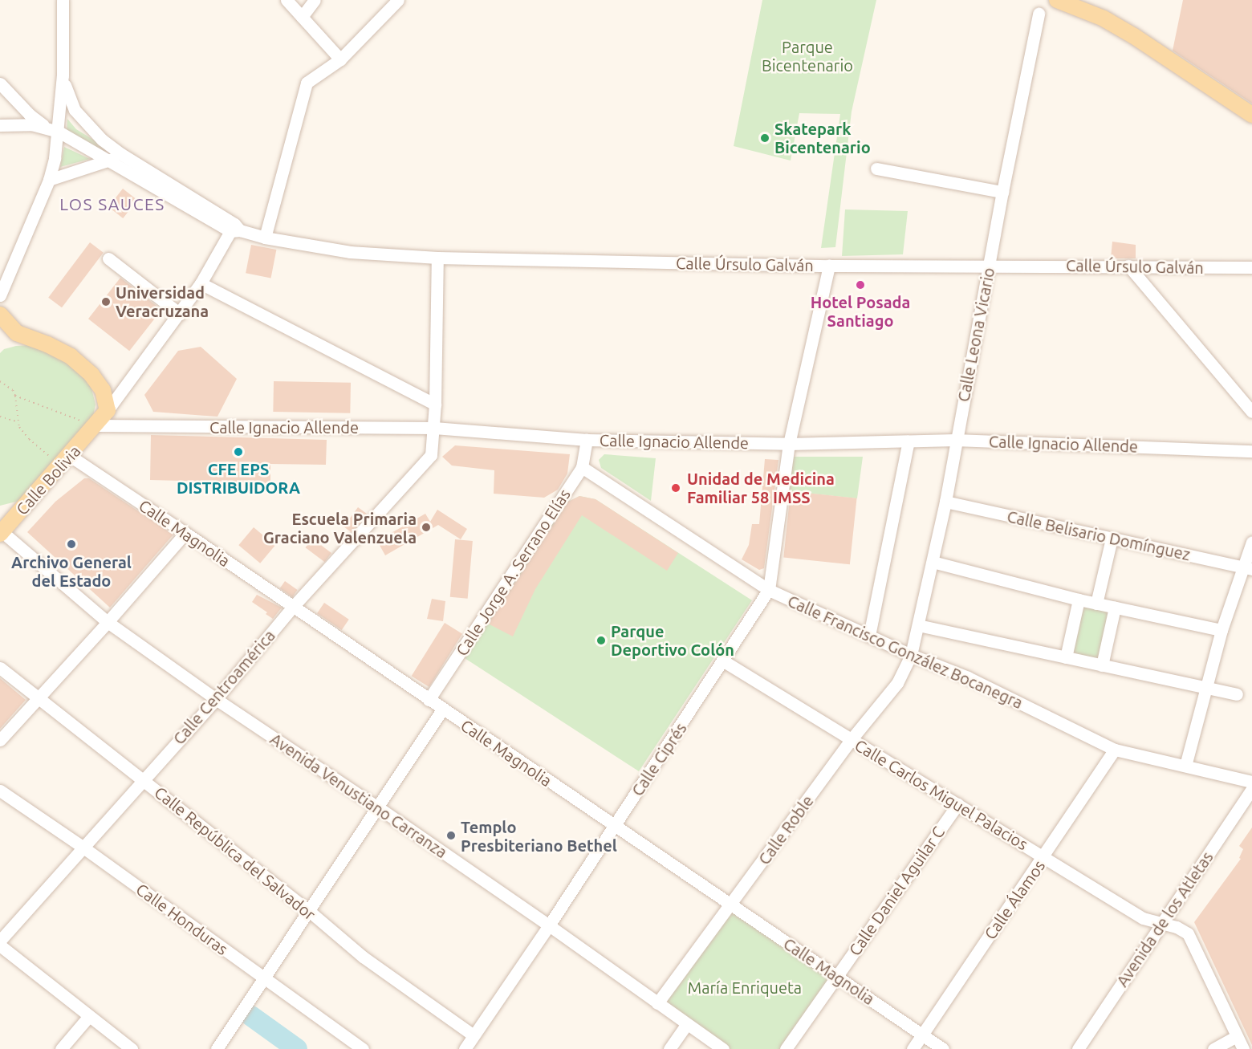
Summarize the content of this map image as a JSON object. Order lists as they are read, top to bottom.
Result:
{
  "streets": {
    "main road": ["Calle Bolivia"],
    "street": [
      "Calle Úrsulo Galván",
      "Calle Leona Vicario",
      "Calle Ignacio Allende",
      "Calle Magnolia",
      "Calle Belisario Domínguez",
      "Calle Jorge A. Serrano Elías",
      "Calle Francisco González Bocanegra",
      "Calle Centroamérica",
      "Calle Ciprés",
      "Calle Carlos Miguel Palacios",
      "Avenida Venustiano Carranza",
      "Calle Roble",
      "Calle República del Salvador",
      "Calle Daniel Aguilar C",
      "Calle Álamos",
      "Calle Honduras",
      "Avenida de los Atletas"
    ]
  },
  "crossings": [
    ["Calle Úrsulo Galván", "Calle Leona Vicario"],
    ["Calle Úrsulo Galván", "Calle Centroamérica"],
    ["Calle Úrsulo Galván", "Calle Ciprés"],
    ["Calle Leona Vicario", "Calle Ignacio Allende"],
    ["Calle Leona Vicario", "Calle Belisario Domínguez"],
    ["Calle Leona Vicario", "Calle Francisco González Bocanegra"],
    ["Calle Leona Vicario", "Calle Roble"],
    ["Calle Ignacio Allende", "Calle Bolivia"],
    ["Calle Ignacio Allende", "Calle Jorge A. Serrano Elías"],
    ["Calle Ignacio Allende", "Calle Centroamérica"],
    ["Calle Ignacio Allende", "Calle Ciprés"],
    ["Calle Bolivia", "Calle Magnolia"],
    ["Calle Bolivia", "Avenida Venustiano Carranza"],
    ["Calle Magnolia", "Calle Jorge A. Serrano Elías"],
    ["Calle Magnolia", "Calle Centroamérica"],
    ["Calle Magnolia", "Calle Ciprés"],
    ["Calle Magnolia", "Calle Roble"],
    ["Calle Magnolia", "Calle Daniel Aguilar C"],
    ["Calle Magnolia", "Calle Álamos"],
    ["Calle Jorge A. Serrano Elías", "Calle Francisco González Bocanegra"],
    ["Calle Francisco González Bocanegra", "Calle Ciprés"],
    ["Calle Francisco González Bocanegra", "Calle Roble"],
    ["Calle Francisco González Bocanegra", "Calle Álamos"],
    ["Calle Centroamérica", "Avenida Venustiano Carranza"],
    ["Calle Centroamérica", "Calle República del Salvador"],
    ["Calle Centroamérica", "Calle Honduras"],
    ["Calle Ciprés", "Calle Carlos Miguel Palacios"],
    ["Calle Ciprés", "Avenida Venustiano Carranza"],
    ["Calle Ciprés", "Calle República del Salvador"],
    ["Calle Carlos Miguel Palacios", "Calle Roble"],
    ["Calle Carlos Miguel Palacios", "Calle Daniel Aguilar C"],
    ["Calle Carlos Miguel Palacios", "Calle Álamos"],
    ["Calle Carlos Miguel Palacios", "Avenida de los Atletas"],
    ["Avenida Venustiano Carranza", "Calle Roble"]
  ],
  "districts": ["LOS SAUCES"],
  "parks": ["Parque Bicentenario", "María Enriqueta"],
  "places": [
    "Skatepark Bicentenario",
    "Hotel Posada Santiago",
    "Universidad Veracruzana",
    "CFE EPS DISTRIBUIDORA",
    "Unidad de Medicina Familiar 58 IMSS",
    "Escuela Primaria Graciano Valenzuela",
    "Archivo General del Estado",
    "Parque Deportivo Colón",
    "Templo Presbiteriano Bethel"
  ]
}
